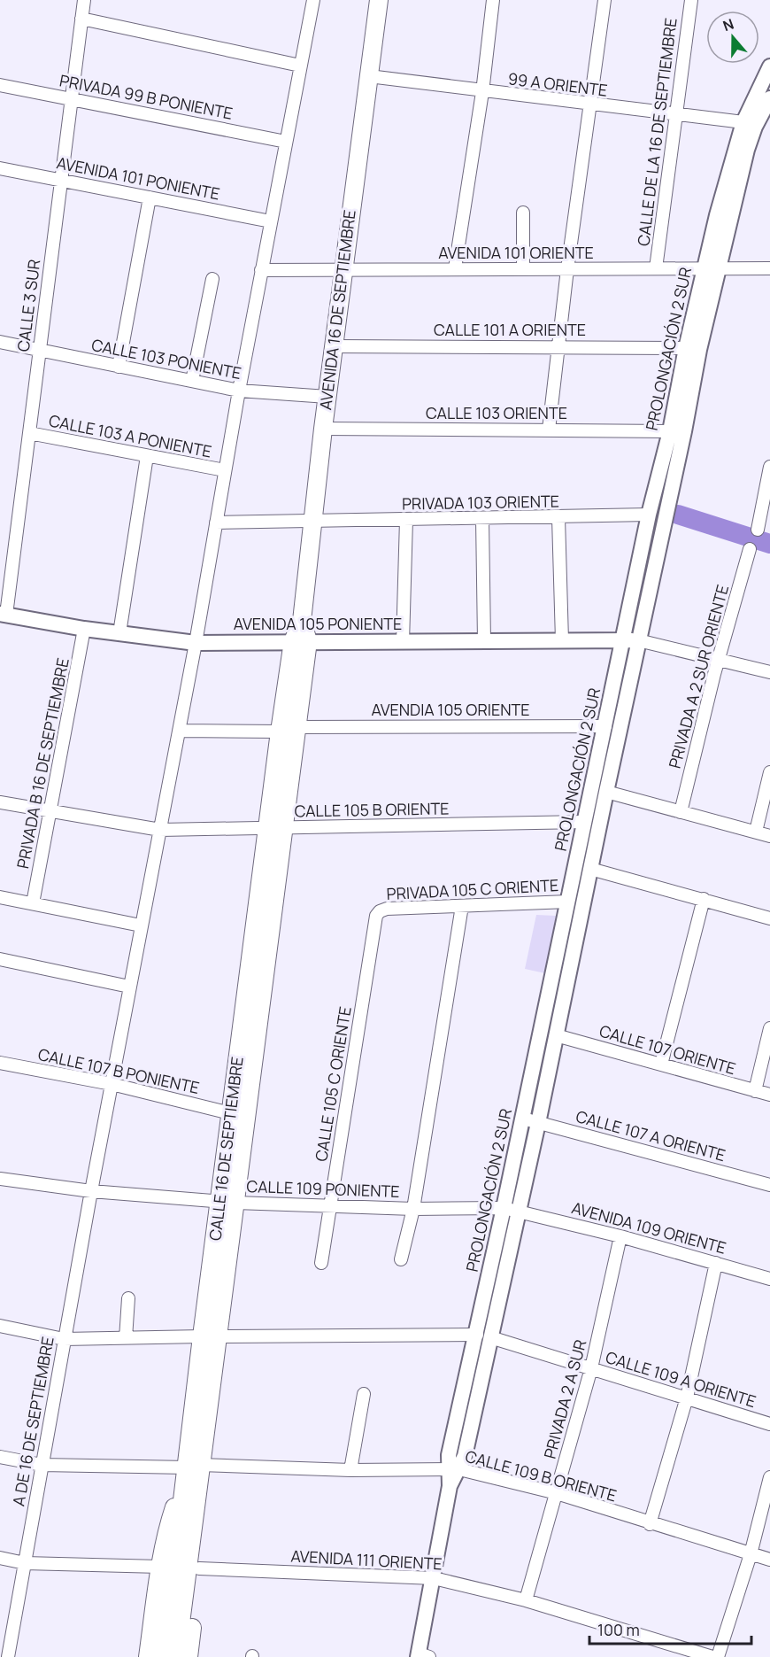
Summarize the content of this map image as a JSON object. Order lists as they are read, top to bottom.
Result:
{
  "streets": {
    "main road": ["AVENIDA 16 DE SEPTIEMBRE", "CALLE 16 DE SEPTIEMBRE"],
    "street": [
      "99 A ORIENTE",
      "PRIVADA 99 B PONIENTE",
      "CALLE DE LA 16 DE SEPTIEMBRE",
      "AVENIDA 101 PONIENTE",
      "AVENIDA 101 ORIENTE",
      "CALLE 3 SUR",
      "CALLE 101 A ORIENTE",
      "PROLONGACIÓN 2 SUR",
      "CALLE 103 PONIENTE",
      "CALLE 103 ORIENTE",
      "CALLE 103 A PONIENTE",
      "PRIVADA 103 ORIENTE",
      "AVENIDA 105 PONIENTE",
      "PRIVADA A 2 SUR ORIENTE",
      "AVENDIA 105 ORIENTE",
      "PRIVADA B 16 DE SEPTIEMBRE",
      "CALLE 105 B ORIENTE",
      "PRIVADA 105 C ORIENTE",
      "CALLE 107 ORIENTE",
      "CALLE 107 B PONIENTE",
      "CALLE 105 C ORIENTE",
      "CALLE 107 A ORIENTE",
      "CALLE 109 PONIENTE",
      "AVENIDA 109 ORIENTE",
      "CALLE 109 A ORIENTE",
      "PRIVADA 2 A SUR",
      "A DE 16 DE SEPTIEMBRE",
      "CALLE 109 B ORIENTE",
      "AVENIDA 111 ORIENTE"
    ]
  },
  "crossings": [
    ["99 A ORIENTE", "CALLE DE LA 16 DE SEPTIEMBRE"],
    ["99 A ORIENTE", "AVENIDA 16 DE SEPTIEMBRE"],
    ["99 A ORIENTE", "PROLONGACIÓN 2 SUR"],
    ["PRIVADA 99 B PONIENTE", "CALLE 3 SUR"],
    ["PRIVADA 99 B PONIENTE", "A DE 16 DE SEPTIEMBRE"],
    ["CALLE DE LA 16 DE SEPTIEMBRE", "AVENIDA 101 ORIENTE"],
    ["AVENIDA 101 PONIENTE", "CALLE 3 SUR"],
    ["AVENIDA 101 PONIENTE", "A DE 16 DE SEPTIEMBRE"],
    ["AVENIDA 101 ORIENTE", "AVENIDA 16 DE SEPTIEMBRE"],
    ["AVENIDA 101 ORIENTE", "PROLONGACIÓN 2 SUR"],
    ["AVENIDA 101 ORIENTE", "A DE 16 DE SEPTIEMBRE"],
    ["CALLE 3 SUR", "CALLE 103 PONIENTE"],
    ["CALLE 3 SUR", "CALLE 103 A PONIENTE"],
    ["CALLE 3 SUR", "AVENIDA 105 PONIENTE"],
    ["AVENIDA 16 DE SEPTIEMBRE", "CALLE 101 A ORIENTE"],
    ["AVENIDA 16 DE SEPTIEMBRE", "CALLE 103 PONIENTE"],
    ["AVENIDA 16 DE SEPTIEMBRE", "CALLE 103 ORIENTE"],
    ["AVENIDA 16 DE SEPTIEMBRE", "PRIVADA 103 ORIENTE"],
    ["AVENIDA 16 DE SEPTIEMBRE", "AVENIDA 105 PONIENTE"],
    ["AVENIDA 16 DE SEPTIEMBRE", "CALLE 16 DE SEPTIEMBRE"],
    ["CALLE 101 A ORIENTE", "PROLONGACIÓN 2 SUR"],
    ["PROLONGACIÓN 2 SUR", "CALLE 103 ORIENTE"],
    ["PROLONGACIÓN 2 SUR", "PRIVADA 103 ORIENTE"],
    ["PROLONGACIÓN 2 SUR", "AVENIDA 105 PONIENTE"],
    ["PROLONGACIÓN 2 SUR", "AVENDIA 105 ORIENTE"],
    ["PROLONGACIÓN 2 SUR", "CALLE 105 B ORIENTE"],
    ["PROLONGACIÓN 2 SUR", "PRIVADA 105 C ORIENTE"],
    ["PROLONGACIÓN 2 SUR", "CALLE 107 ORIENTE"],
    ["PROLONGACIÓN 2 SUR", "CALLE 107 A ORIENTE"],
    ["PROLONGACIÓN 2 SUR", "CALLE 109 PONIENTE"],
    ["PROLONGACIÓN 2 SUR", "AVENIDA 109 ORIENTE"],
    ["PROLONGACIÓN 2 SUR", "CALLE 109 A ORIENTE"],
    ["PROLONGACIÓN 2 SUR", "CALLE 109 B ORIENTE"],
    ["PROLONGACIÓN 2 SUR", "AVENIDA 111 ORIENTE"],
    ["CALLE 103 PONIENTE", "A DE 16 DE SEPTIEMBRE"],
    ["CALLE 103 A PONIENTE", "A DE 16 DE SEPTIEMBRE"],
    ["AVENIDA 105 PONIENTE", "PRIVADA B 16 DE SEPTIEMBRE"],
    ["AVENIDA 105 PONIENTE", "CALLE 16 DE SEPTIEMBRE"],
    ["AVENIDA 105 PONIENTE", "A DE 16 DE SEPTIEMBRE"],
    ["AVENDIA 105 ORIENTE", "CALLE 16 DE SEPTIEMBRE"],
    ["AVENDIA 105 ORIENTE", "A DE 16 DE SEPTIEMBRE"],
    ["PRIVADA B 16 DE SEPTIEMBRE", "CALLE 105 B ORIENTE"],
    ["CALLE 105 B ORIENTE", "CALLE 16 DE SEPTIEMBRE"],
    ["CALLE 105 B ORIENTE", "A DE 16 DE SEPTIEMBRE"],
    ["PRIVADA 105 C ORIENTE", "CALLE 105 C ORIENTE"],
    ["CALLE 107 B PONIENTE", "CALLE 16 DE SEPTIEMBRE"],
    ["CALLE 107 B PONIENTE", "A DE 16 DE SEPTIEMBRE"],
    ["CALLE 105 C ORIENTE", "CALLE 109 PONIENTE"],
    ["CALLE 16 DE SEPTIEMBRE", "CALLE 109 PONIENTE"],
    ["CALLE 16 DE SEPTIEMBRE", "CALLE 109 A ORIENTE"],
    ["CALLE 16 DE SEPTIEMBRE", "CALLE 109 B ORIENTE"],
    ["CALLE 109 PONIENTE", "AVENIDA 109 ORIENTE"],
    ["CALLE 109 PONIENTE", "A DE 16 DE SEPTIEMBRE"],
    ["AVENIDA 109 ORIENTE", "PRIVADA 2 A SUR"],
    ["CALLE 109 A ORIENTE", "PRIVADA 2 A SUR"],
    ["CALLE 109 A ORIENTE", "A DE 16 DE SEPTIEMBRE"],
    ["PRIVADA 2 A SUR", "CALLE 109 B ORIENTE"],
    ["PRIVADA 2 A SUR", "AVENIDA 111 ORIENTE"],
    ["A DE 16 DE SEPTIEMBRE", "CALLE 109 B ORIENTE"]
  ],
  "scale_bar": "100 m",
  "north": "top"
}
